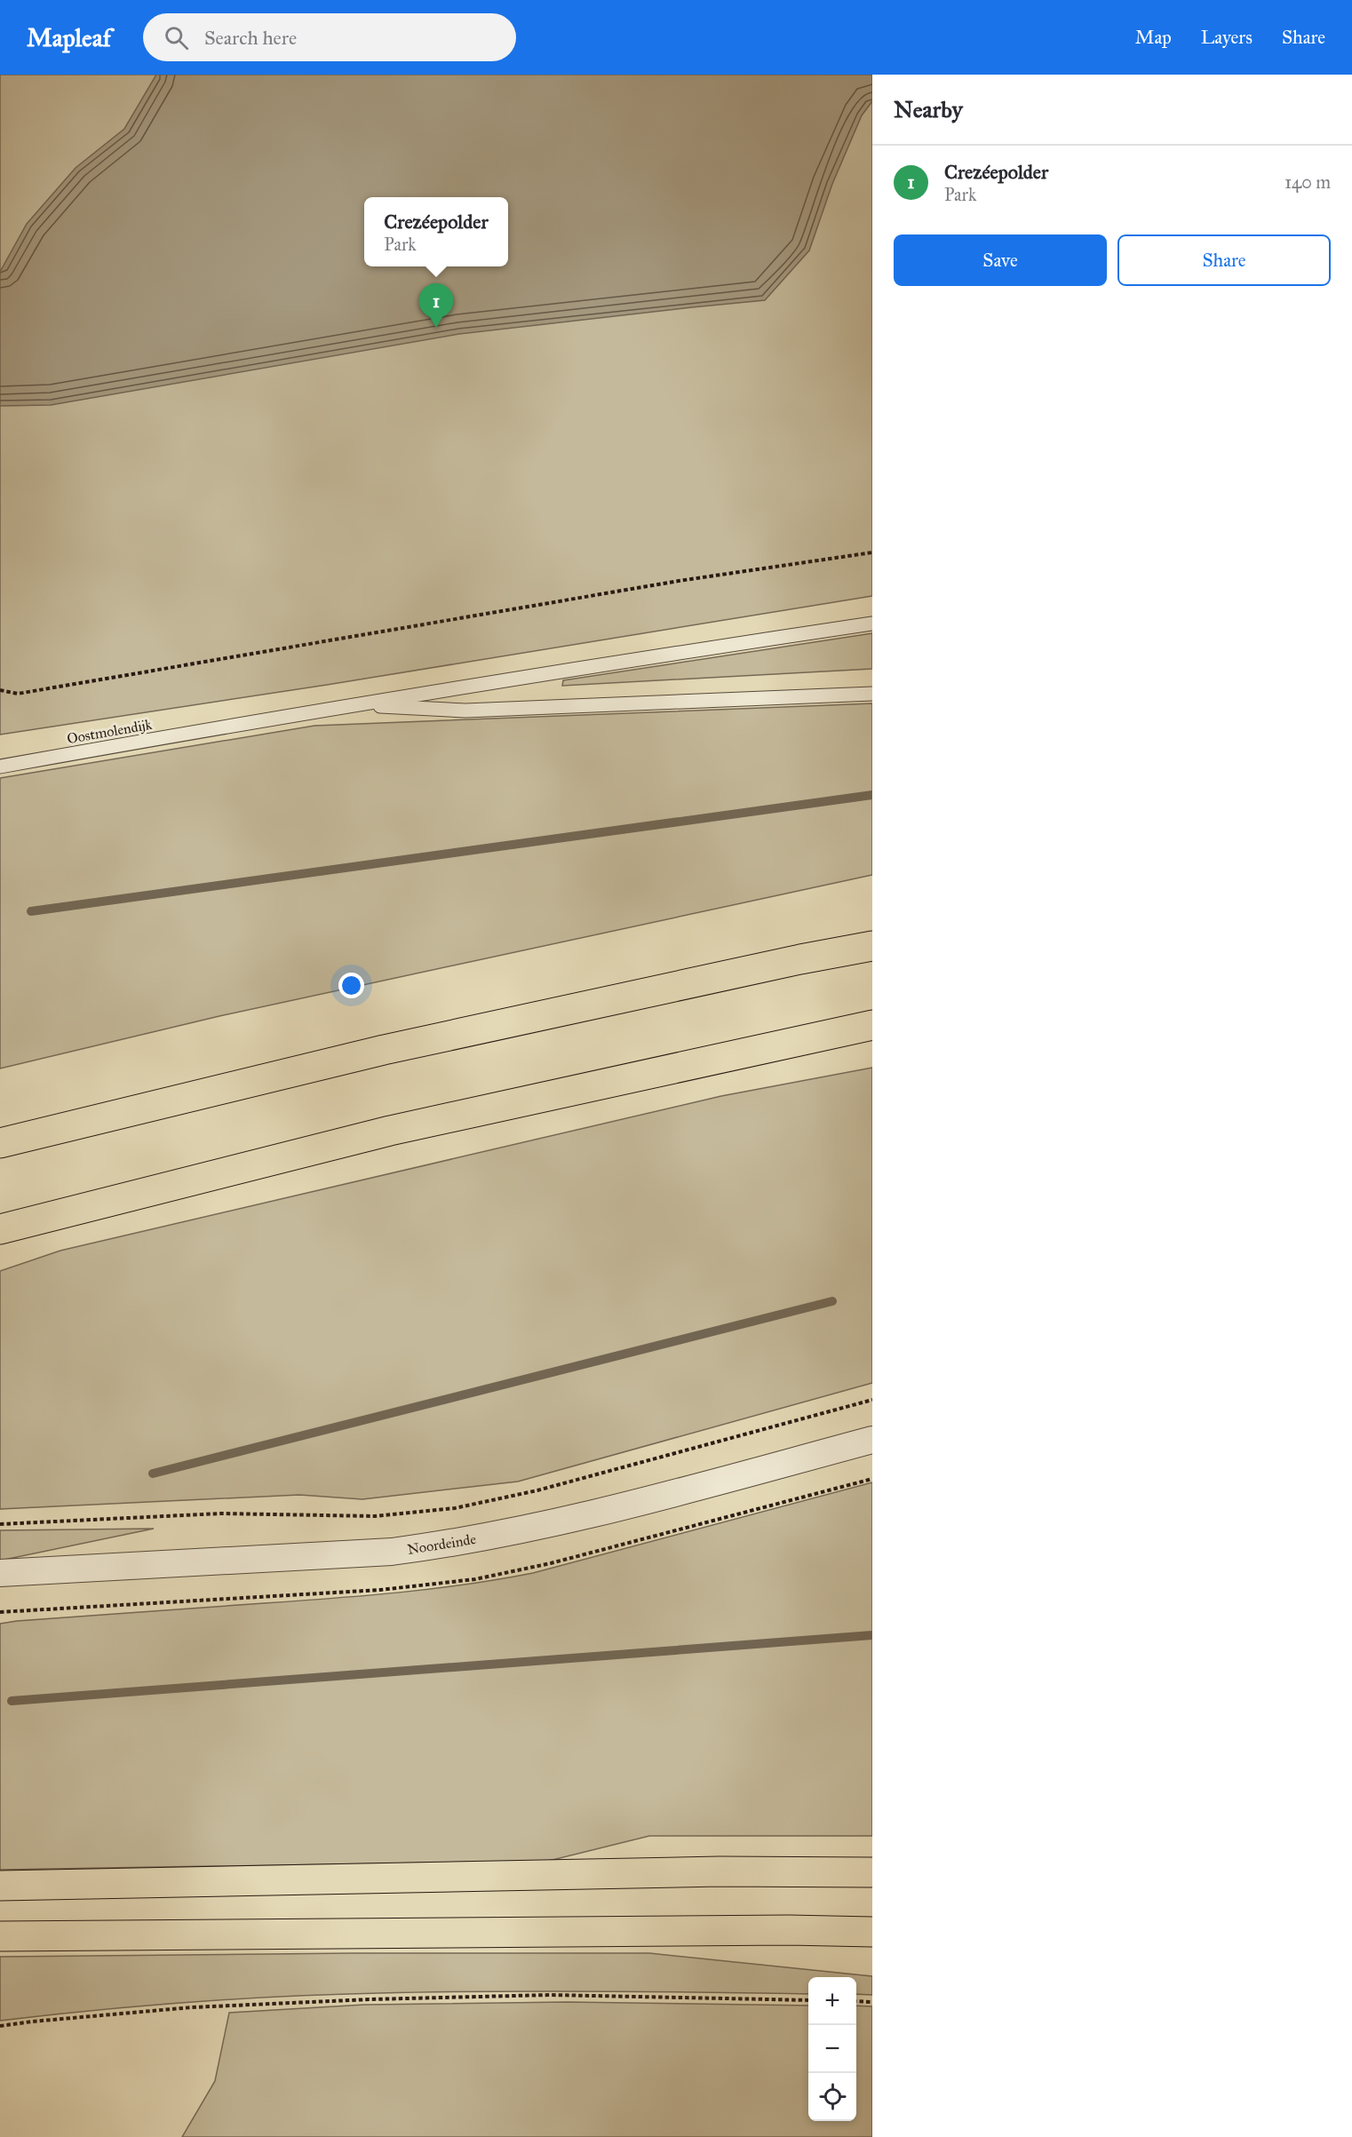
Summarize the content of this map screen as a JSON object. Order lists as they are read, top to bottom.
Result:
{
  "streets": {
    "street": ["Noordeinde"],
    "lane": ["Oostmolendijk"]
  },
  "page": {
    "header": "Mapleaf",
    "search": "Search here",
    "nav": ["Map", "Layers", "Share"],
    "heading": "Nearby",
    "list": [
      {
        "mark": "1",
        "name": "Crezéepolder",
        "note": "Park",
        "value": "140 m"
      }
    ],
    "popup": ["Crezéepolder", "Park"],
    "buttons": ["Save", "Share"],
    "pins": "1",
    "map_buttons": ["+", "−"]
  }
}
